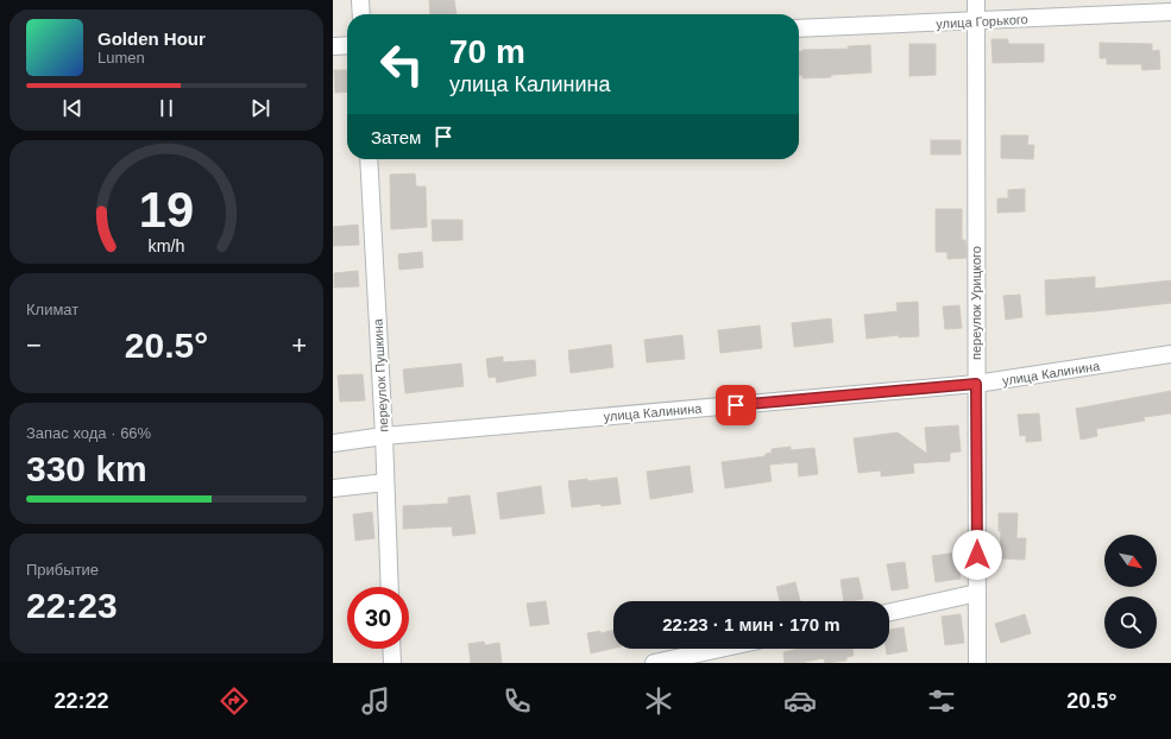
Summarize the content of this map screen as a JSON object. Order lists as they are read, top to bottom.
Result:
{
  "streets": {
    "street": [
      "улица Горького",
      "переулок Урицкого",
      "улица Калинина",
      "переулок Пушкина"
    ]
  },
  "crossings": [
    ["улица Горького", "переулок Урицкого"],
    ["переулок Урицкого", "улица Калинина"],
    ["улица Калинина", "переулок Пушкина"]
  ],
  "north": "bottom right",
  "page": {
    "turn": ["70 m", "улица Калинина"],
    "song": ["Golden Hour", "Lumen"],
    "then": "Затем",
    "tile": [
      "Климат",
      ["Запас хода · 66%", "330 km"],
      ["Прибытие", "22:23"]
    ],
    "heat": ["−", "20.5°", "+"],
    "limit": "30",
    "trip": "22:23 · 1 мин · 170 m",
    "tabs": ["22:22", "20.5°"],
    "gauge": ["19", "km/h"]
  }
}
